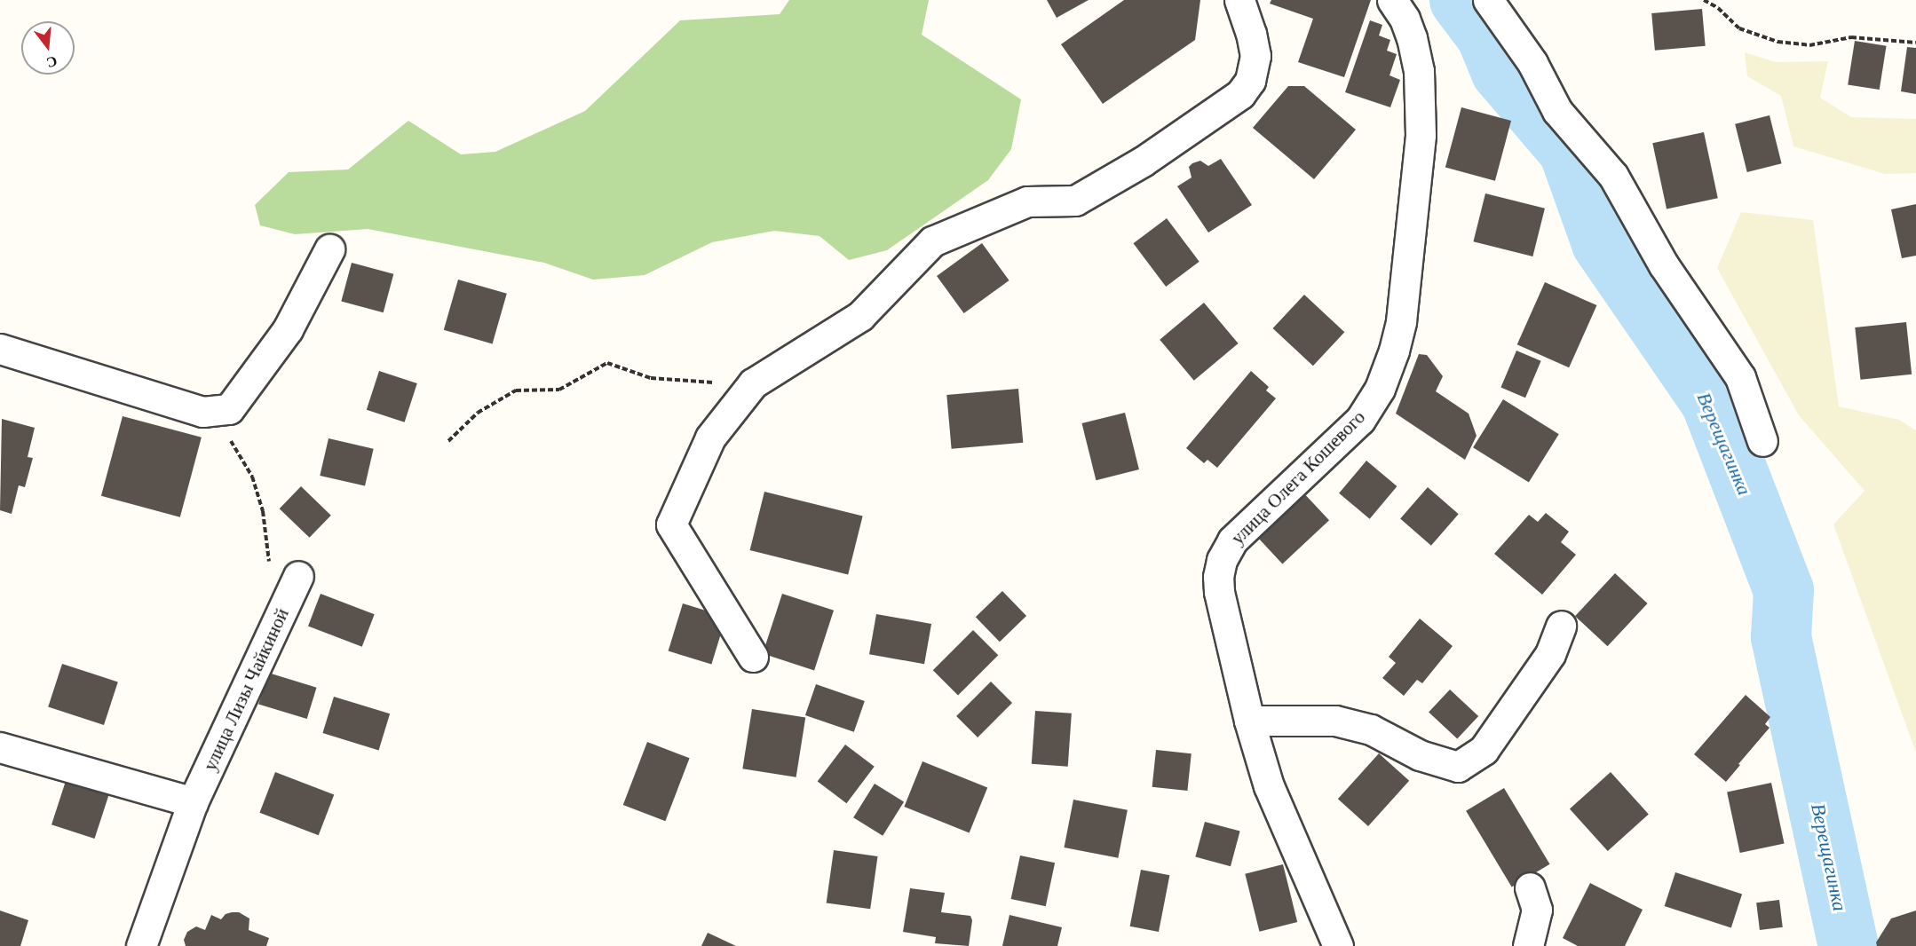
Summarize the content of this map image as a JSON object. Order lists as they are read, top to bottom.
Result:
{
  "streets": {
    "street": ["улица Олега Кошевого", "улица Лизы Чайкиной"]
  },
  "water": ["Верещагинка"],
  "north": "bottom"
}
